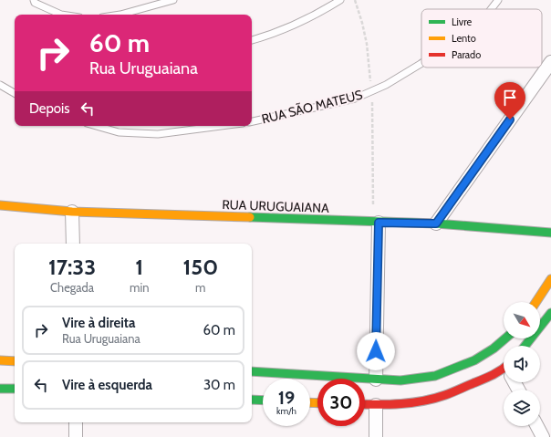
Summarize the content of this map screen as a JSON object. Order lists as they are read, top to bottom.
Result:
{
  "streets": {
    "main road": ["RUA URUGUAIANA"],
    "lane": ["RUA SÃO MATEUS"]
  },
  "legend": ["Livre", "Lento", "Parado"],
  "north": "bottom right",
  "page": {
    "turn": ["60 m", "Rua Uruguaiana"],
    "then": "Depois",
    "eta": [
      "17:33",
      "Chegada",
      "1",
      "min",
      "150",
      "m"
    ],
    "list": [
      {
        "name": "Vire à direita",
        "note": "Rua Uruguaiana",
        "value": "60 m"
      },
      {
        "name": "Vire à esquerda",
        "value": "30 m"
      }
    ],
    "speed": "19 km/h",
    "limit": "30"
  }
}
